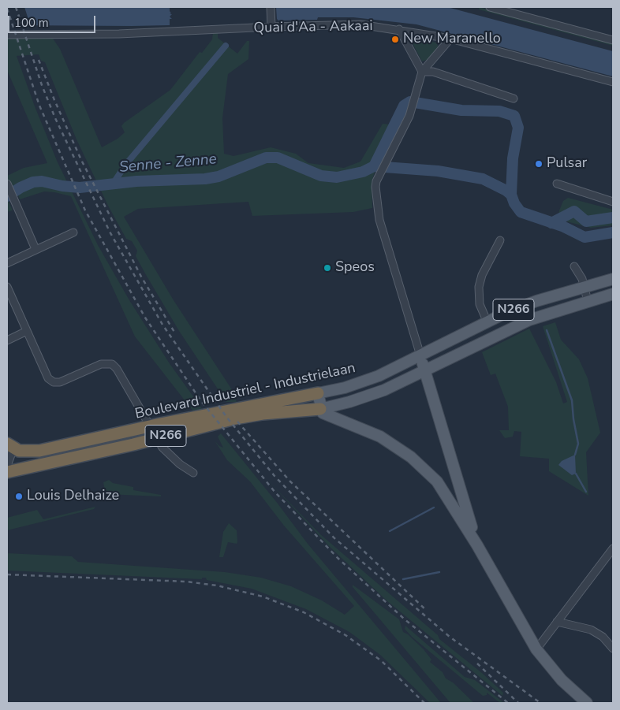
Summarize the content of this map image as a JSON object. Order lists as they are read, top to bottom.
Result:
{
  "streets": {
    "highway": ["N266", "Boulevard Industriel - Industrielaan"],
    "street": ["Quai d'Aa - Aakaai"]
  },
  "water": ["Senne - Zenne"],
  "places": [
    "New Maranello",
    "Pulsar",
    "Speos",
    "Louis Delhaize"
  ],
  "scale_bar": "100 m"
}
